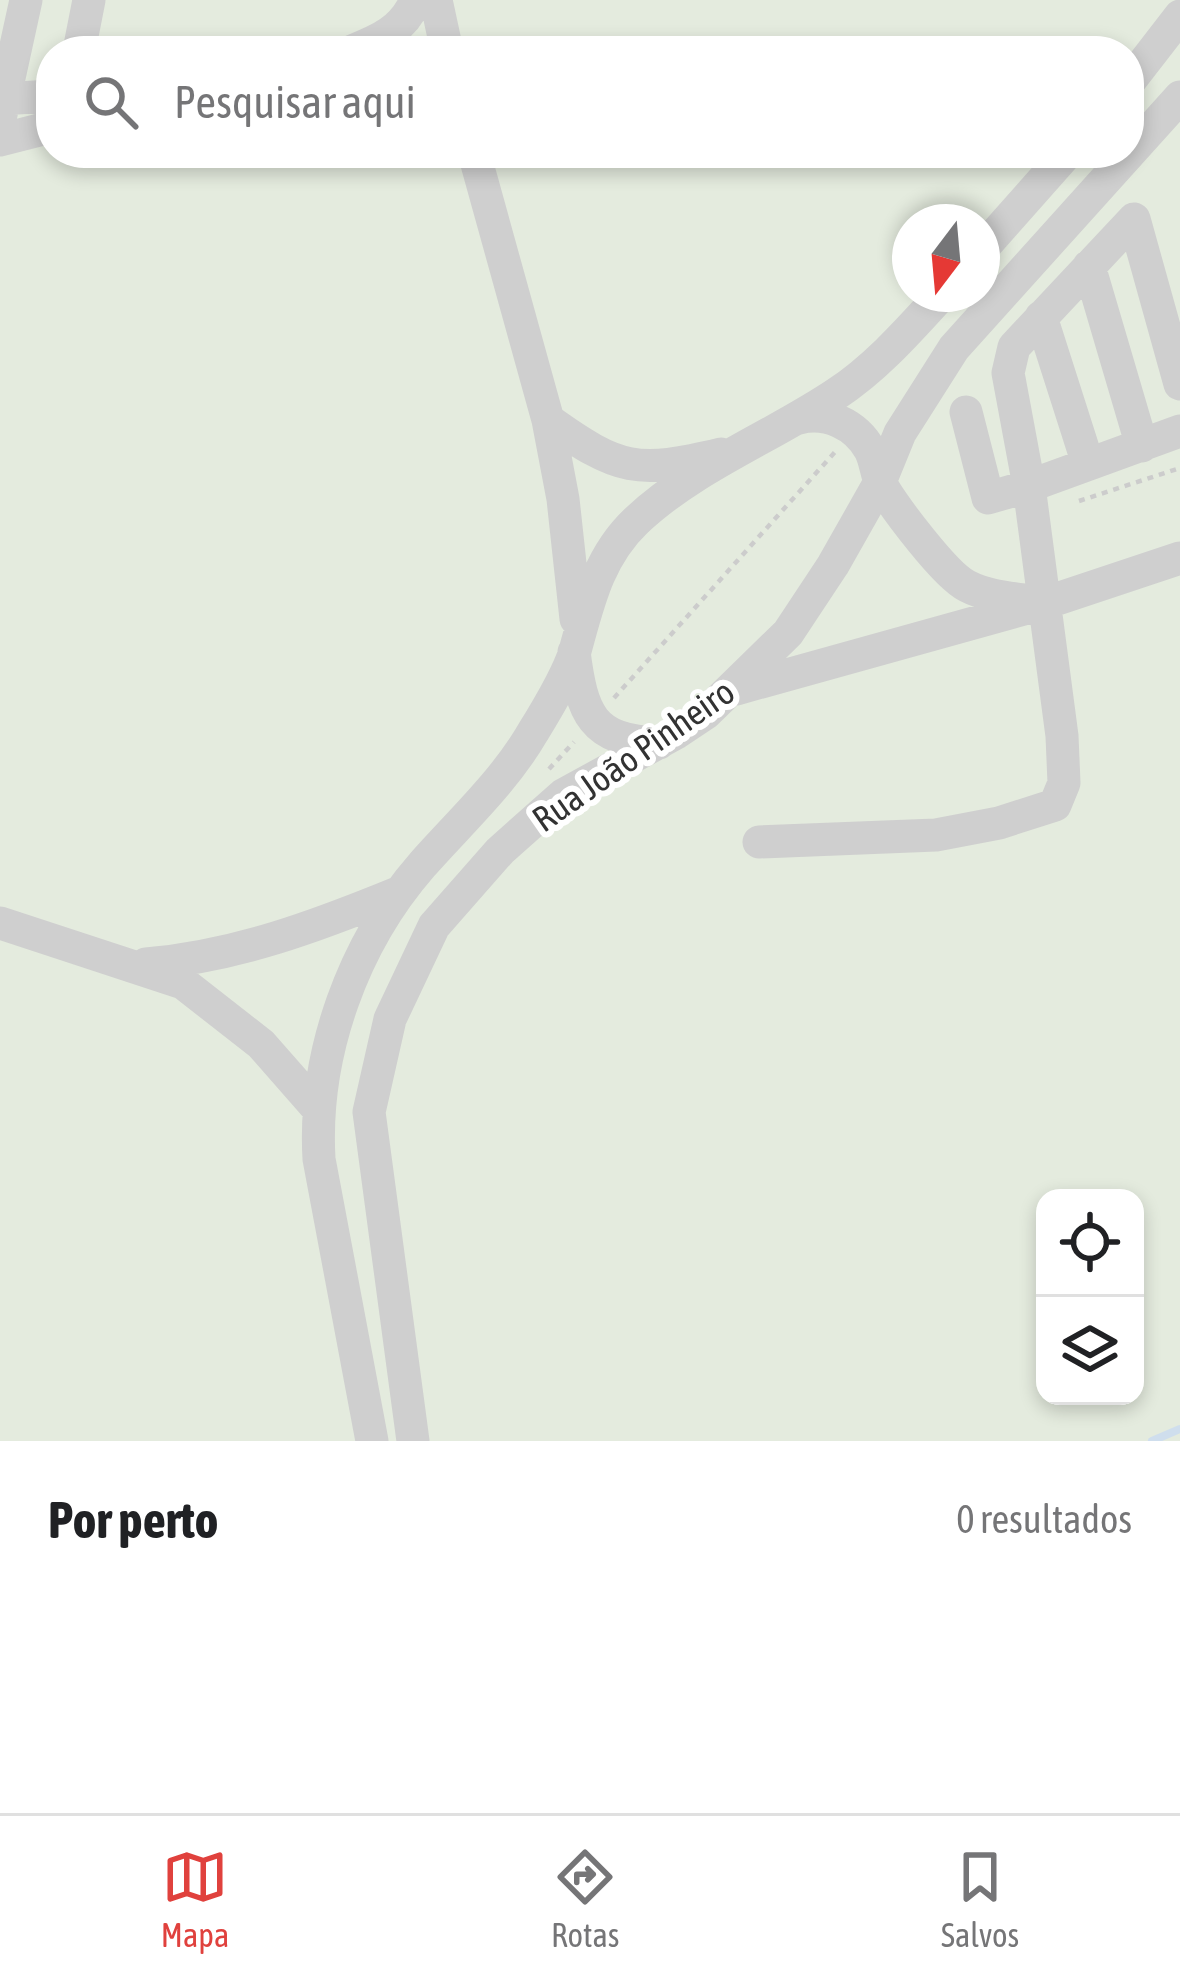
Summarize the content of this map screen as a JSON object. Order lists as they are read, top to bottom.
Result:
{
  "streets": {
    "street": ["Rua João Pinheiro"]
  },
  "north": "bottom",
  "page": {
    "search": "Pesquisar aqui",
    "heading": ["Por perto", "0 resultados"],
    "nav": ["Mapa", "Rotas", "Salvos"]
  }
}
